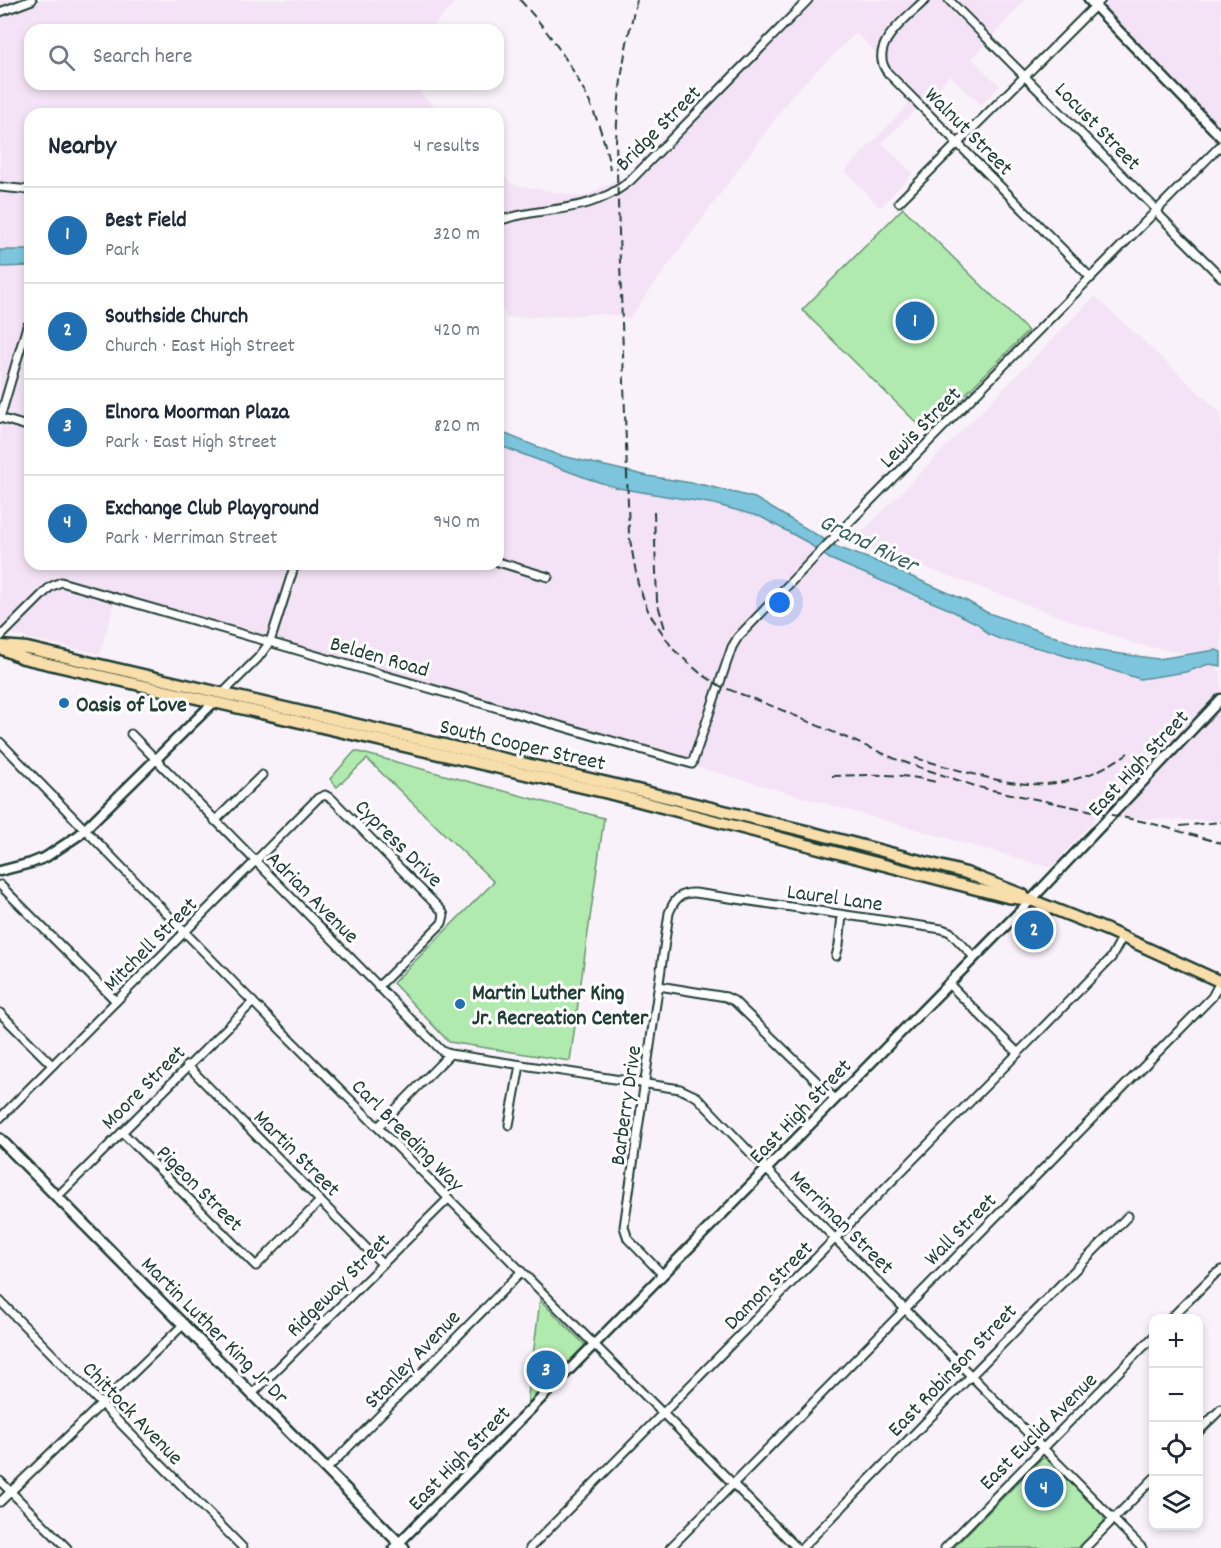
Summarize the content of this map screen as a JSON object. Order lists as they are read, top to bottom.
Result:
{
  "streets": {
    "main road": ["South Cooper Street", "Martin Luther King Jr Dr"],
    "street": [
      "Locust Street",
      "Bridge Street",
      "Walnut Street",
      "Lewis Street",
      "Belden Road",
      "East High Street",
      "Cypress Drive",
      "Adrian Avenue",
      "Laurel Lane",
      "Mitchell Street",
      "Moore Street",
      "Barberry Drive",
      "Carl Breeding Way",
      "Martin Street",
      "Pigeon Street",
      "Merriman Street",
      "Wall Street",
      "Ridgeway Street",
      "Damon Street",
      "Stanley Avenue",
      "East Robinson Street",
      "Chittock Avenue",
      "East Euclid Avenue"
    ]
  },
  "crossings": [
    ["Locust Street", "Lewis Street"],
    ["Walnut Street", "Lewis Street"],
    ["Lewis Street", "Belden Road"],
    ["South Cooper Street", "East High Street"],
    ["South Cooper Street", "Wall Street"],
    ["South Cooper Street", "Damon Street"],
    ["East High Street", "Laurel Lane"],
    ["East High Street", "Barberry Drive"],
    ["East High Street", "Carl Breeding Way"],
    ["East High Street", "Merriman Street"],
    ["East High Street", "Martin Luther King Jr Dr"],
    ["Cypress Drive", "Adrian Avenue"],
    ["Cypress Drive", "Mitchell Street"],
    ["Adrian Avenue", "Mitchell Street"],
    ["Adrian Avenue", "Merriman Street"],
    ["Laurel Lane", "Barberry Drive"],
    ["Mitchell Street", "Carl Breeding Way"],
    ["Moore Street", "Carl Breeding Way"],
    ["Moore Street", "Martin Street"],
    ["Moore Street", "Pigeon Street"],
    ["Moore Street", "Martin Luther King Jr Dr"],
    ["Barberry Drive", "Merriman Street"],
    ["Carl Breeding Way", "Wall Street"],
    ["Carl Breeding Way", "Ridgeway Street"],
    ["Carl Breeding Way", "Damon Street"],
    ["Carl Breeding Way", "Stanley Avenue"],
    ["Martin Street", "Pigeon Street"],
    ["Martin Street", "Ridgeway Street"],
    ["Merriman Street", "Wall Street"],
    ["Merriman Street", "Damon Street"],
    ["Merriman Street", "East Robinson Street"],
    ["Merriman Street", "East Euclid Avenue"],
    ["Ridgeway Street", "Martin Luther King Jr Dr"],
    ["Martin Luther King Jr Dr", "Stanley Avenue"]
  ],
  "water": ["Grand River"],
  "places": ["Oasis of Love", "Martin Luther King Jr. Recreation Center"],
  "page": {
    "search": "Search here",
    "heading": ["Nearby", "4 results"],
    "list": [
      {
        "mark": "1",
        "name": "Best Field",
        "note": "Park",
        "value": "320 m"
      },
      {
        "mark": "2",
        "name": "Southside Church",
        "note": "Church · East High Street",
        "value": "420 m"
      },
      {
        "mark": "3",
        "name": "Elnora Moorman Plaza",
        "note": "Park · East High Street",
        "value": "820 m"
      },
      {
        "mark": "4",
        "name": "Exchange Club Playground",
        "note": "Park · Merriman Street",
        "value": "940 m"
      }
    ],
    "pins": [
      "1",
      "2",
      "3",
      "4"
    ],
    "map_buttons": ["+", "−"]
  }
}
